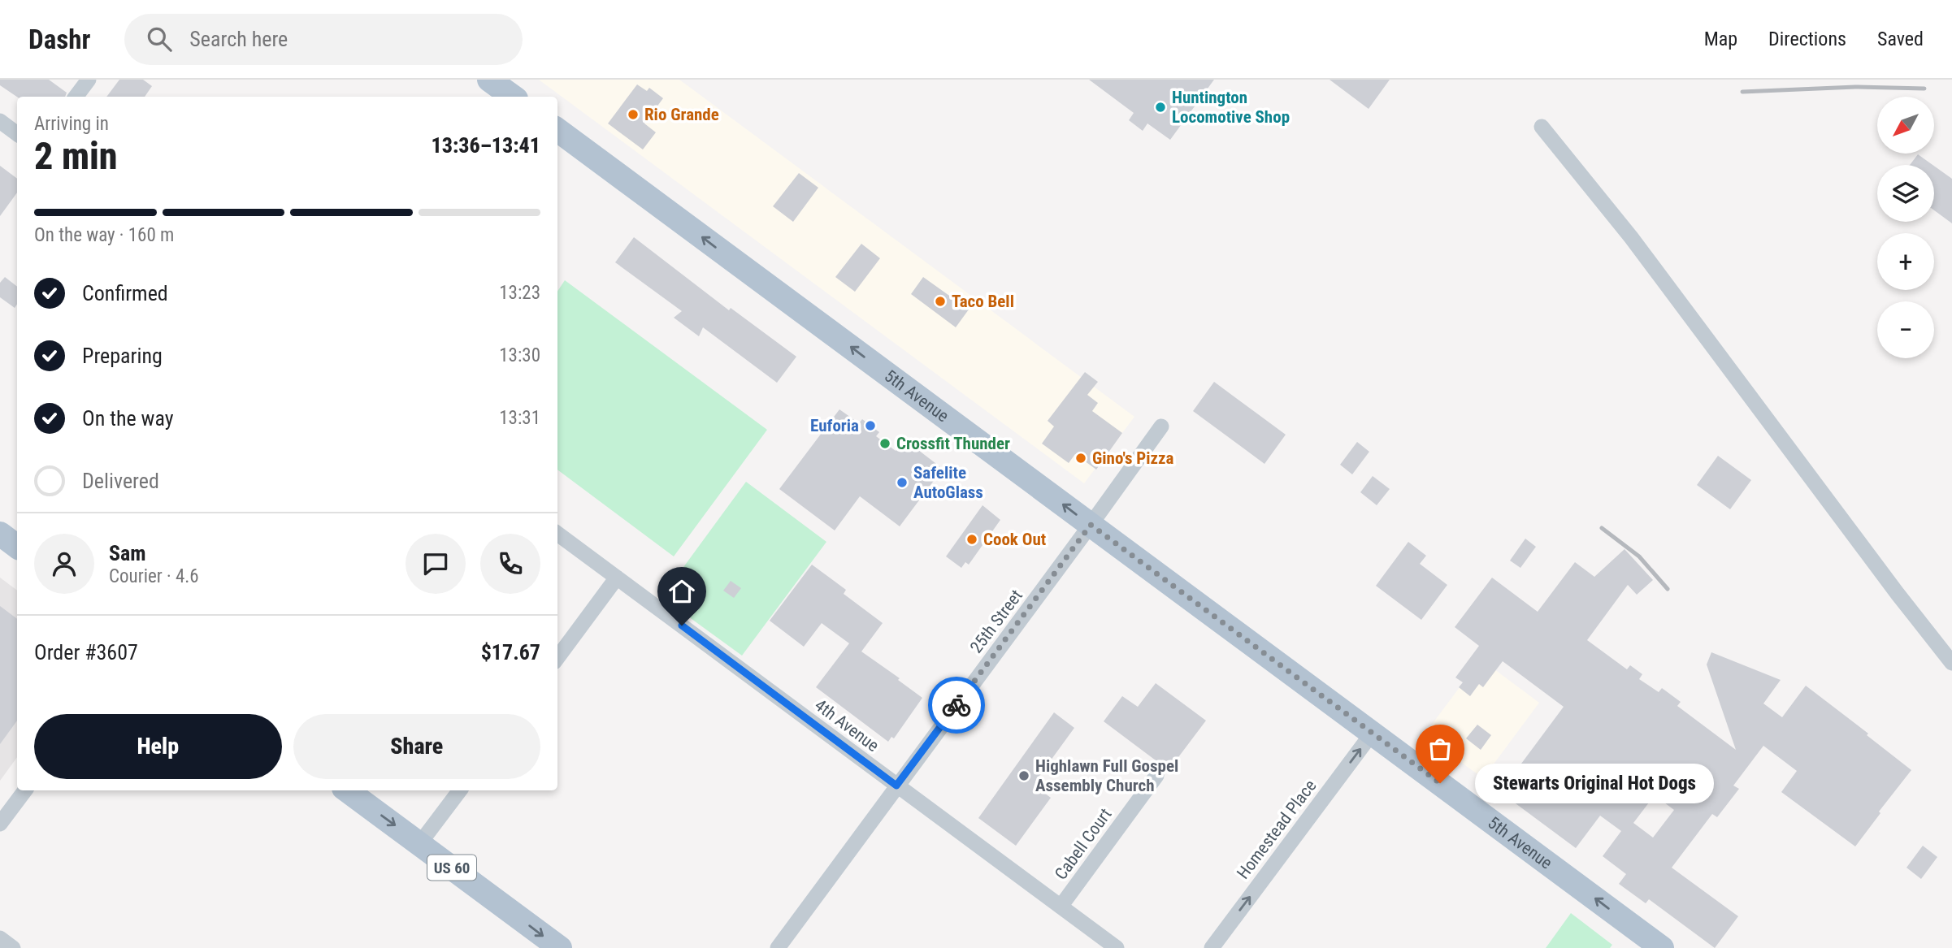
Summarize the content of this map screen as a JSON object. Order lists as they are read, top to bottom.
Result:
{
  "streets": {
    "main road": ["5th Avenue", "US 60"],
    "street": [
      "25th Street",
      "4th Avenue",
      "Homestead Place",
      "Cabell Court"
    ]
  },
  "crossings": [
    ["5th Avenue", "25th Street"],
    ["5th Avenue", "Homestead Place"],
    ["25th Street", "4th Avenue"],
    ["4th Avenue", "Cabell Court"]
  ],
  "one_way": ["5th Avenue", "Homestead Place"],
  "places": [
    "Huntington Locomotive Shop",
    "Rio Grande",
    "Taco Bell",
    "Euforia",
    "Crossfit Thunder",
    "Gino's Pizza",
    "Safelite AutoGlass",
    "Cook Out",
    "Highlawn Full Gospel Assembly Church",
    "Stewarts Original Hot Dogs"
  ],
  "north": "bottom left",
  "page": {
    "header": "Dashr",
    "search": "Search here",
    "nav": ["Map", "Directions", "Saved"],
    "map_buttons": ["+", "−"],
    "heading": ["2 min", "Arriving in", "13:36–13:41"],
    "panel": [
      "Sam",
      "Courier · 4.6",
      "Order #3607",
      "$17.67"
    ],
    "bar": "On the way · 160 m",
    "list": [
      ["Confirmed", "13:23"],
      ["Preparing", "13:30"],
      ["On the way", "13:31"],
      "Delivered"
    ],
    "buttons": ["Help", "Share"],
    "bubble": "Stewarts Original Hot Dogs"
  }
}
